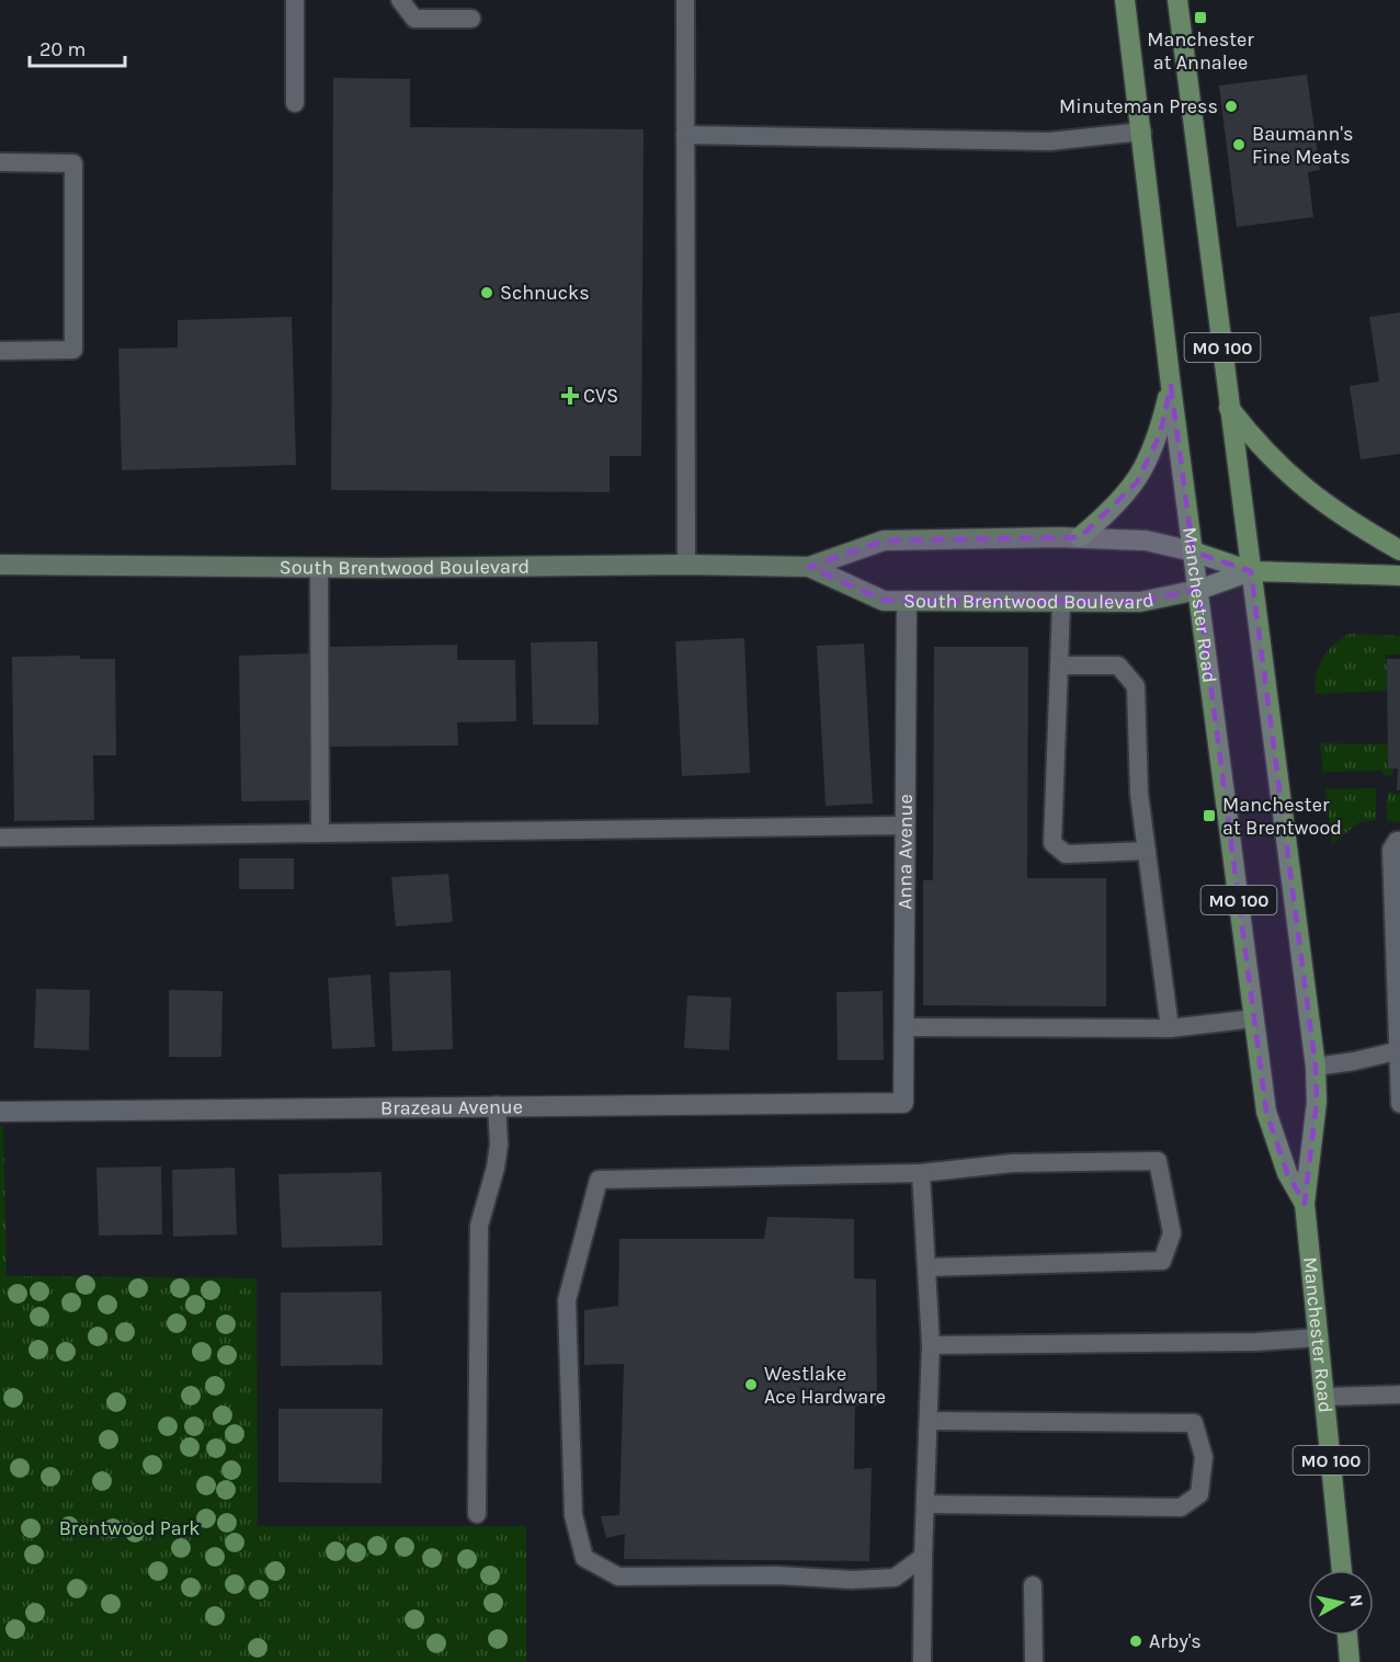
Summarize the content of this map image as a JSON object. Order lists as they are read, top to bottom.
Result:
{
  "streets": {
    "main road": ["MO 100", "South Brentwood Boulevard", "Manchester Road"],
    "street": ["Anna Avenue", "Brazeau Avenue"]
  },
  "crossings": [
    ["South Brentwood Boulevard", "Manchester Road"],
    ["South Brentwood Boulevard", "Anna Avenue"],
    ["Anna Avenue", "Brazeau Avenue"]
  ],
  "parks": ["Brentwood Park"],
  "places": {
    "transit": ["Manchester at Annalee", "Manchester at Brentwood"],
    "other": [
      "Minuteman Press",
      "Baumann's Fine Meats",
      "Schnucks",
      "Westlake Ace Hardware",
      "Arby's"
    ],
    "health": ["CVS"]
  },
  "scale_bar": "20 m",
  "north": "right"
}
